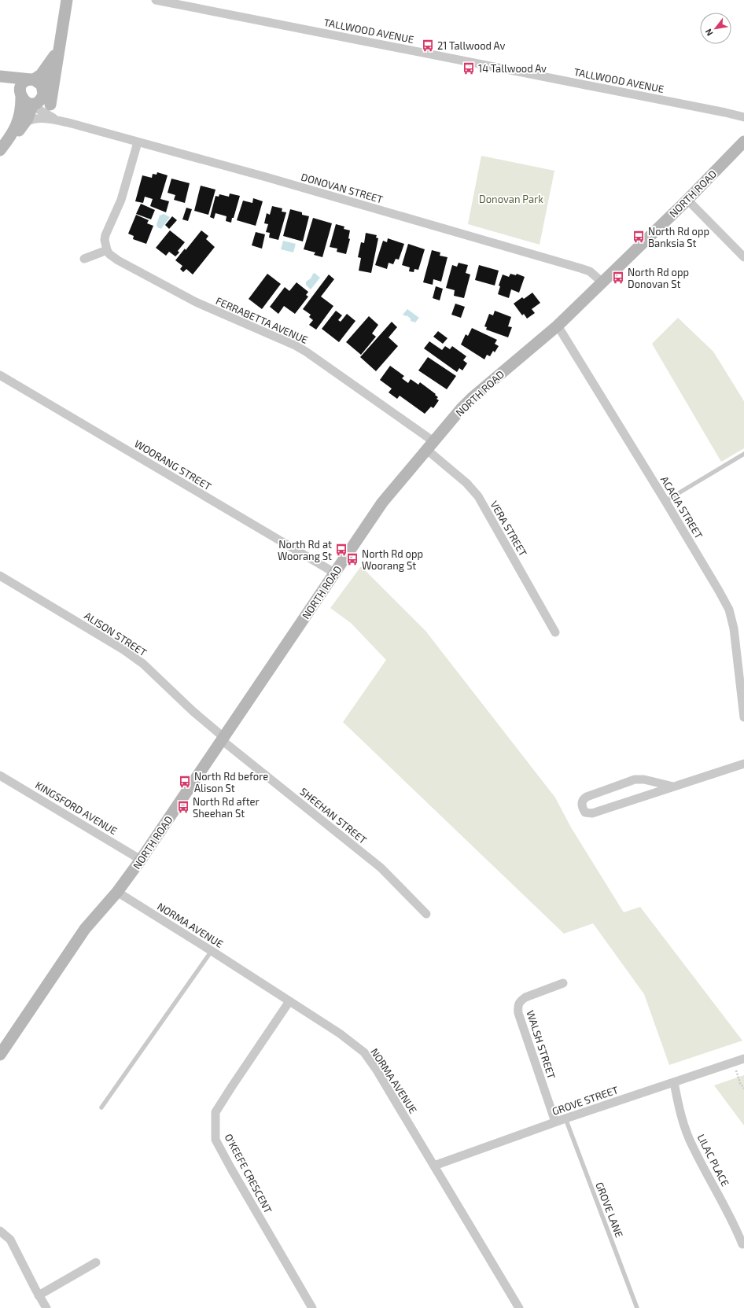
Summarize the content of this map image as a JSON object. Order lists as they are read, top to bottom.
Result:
{
  "streets": {
    "street": [
      "TALLWOOD AVENUE",
      "DONOVAN STREET",
      "NORTH ROAD",
      "FERRABETTA AVENUE",
      "WOORANG STREET",
      "ACACIA STREET",
      "VERA STREET",
      "ALISON STREET",
      "KINGSFORD AVENUE",
      "SHEEHAN STREET",
      "NORMA AVENUE",
      "WALSH STREET",
      "GROVE STREET",
      "LILAC PLACE",
      "O'KEEFE CRESCENT"
    ],
    "lane": ["GROVE LANE"]
  },
  "crossings": [
    ["DONOVAN STREET", "NORTH ROAD"],
    ["NORTH ROAD", "FERRABETTA AVENUE"],
    ["NORTH ROAD", "WOORANG STREET"],
    ["NORTH ROAD", "ACACIA STREET"],
    ["NORTH ROAD", "VERA STREET"],
    ["NORTH ROAD", "ALISON STREET"],
    ["NORTH ROAD", "KINGSFORD AVENUE"],
    ["NORTH ROAD", "SHEEHAN STREET"],
    ["NORTH ROAD", "NORMA AVENUE"],
    ["FERRABETTA AVENUE", "VERA STREET"],
    ["ALISON STREET", "SHEEHAN STREET"],
    ["NORMA AVENUE", "GROVE STREET"],
    ["NORMA AVENUE", "O'KEEFE CRESCENT"],
    ["WALSH STREET", "GROVE STREET"],
    ["GROVE STREET", "LILAC PLACE"],
    ["GROVE STREET", "GROVE LANE"]
  ],
  "parks": ["Donovan Park"],
  "places": {
    "bus stop": [
      "21 Tallwood Av",
      "14 Tallwood Av",
      "North Rd opp Banksia St",
      "North Rd opp Donovan St",
      "North Rd at Woorang St",
      "North Rd opp Woorang St",
      "North Rd before Alison St",
      "North Rd after Sheehan St"
    ]
  },
  "north": "bottom left"
}
